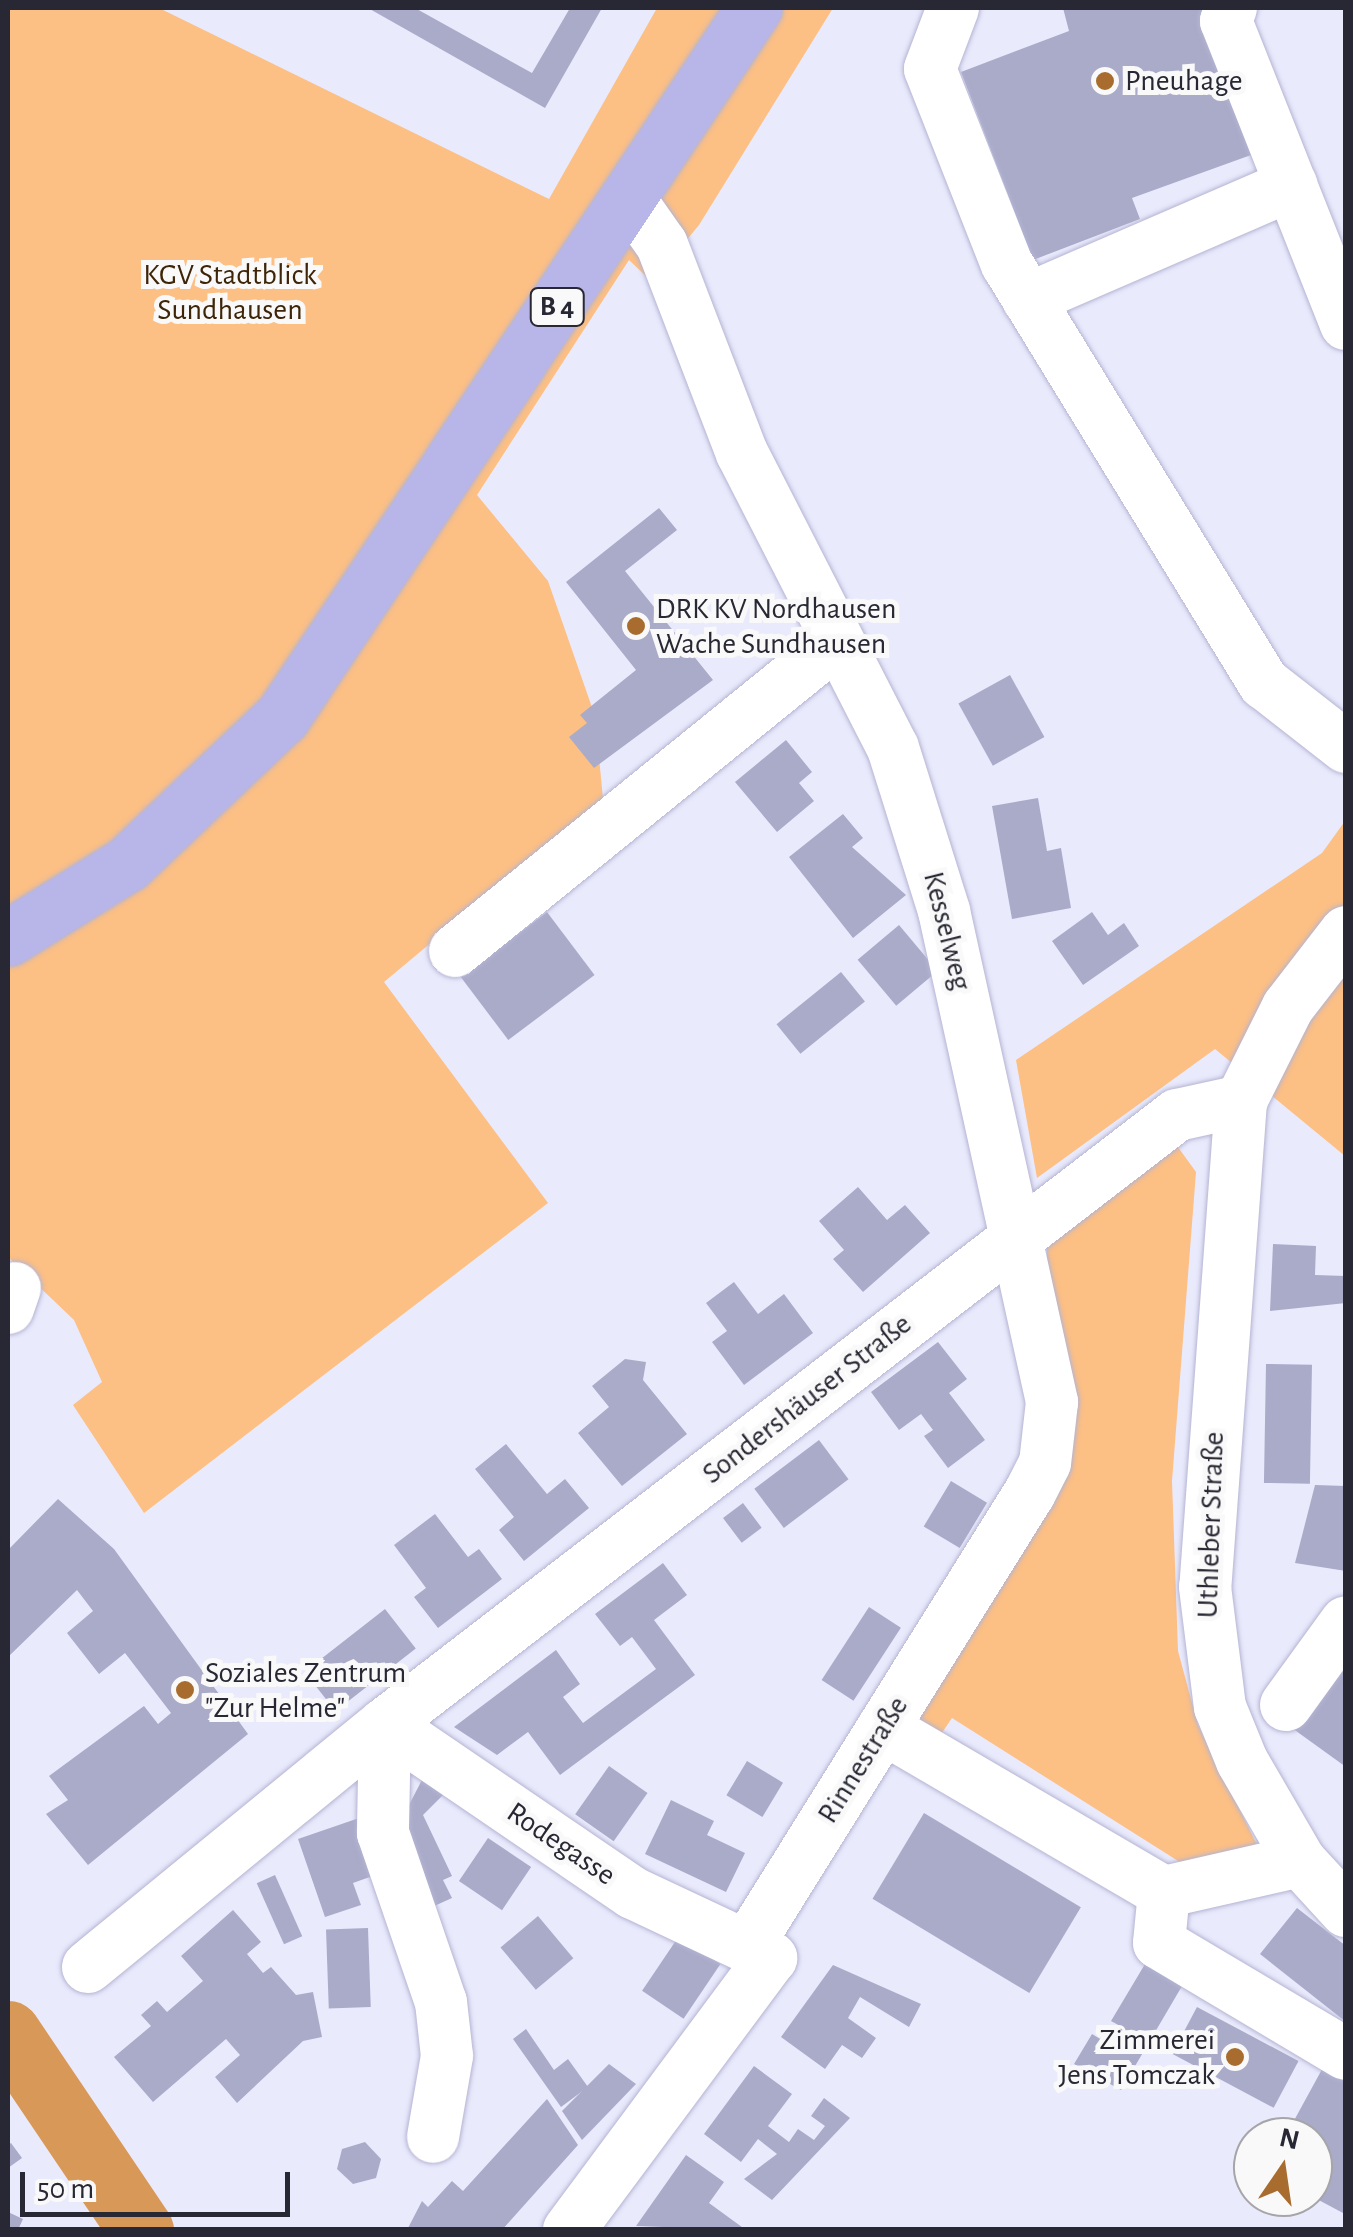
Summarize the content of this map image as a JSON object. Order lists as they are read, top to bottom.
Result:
{
  "streets": {
    "main road": ["B 4"],
    "street": [
      "Kesselweg",
      "Sondershäuser Straße",
      "Uthleber Straße",
      "Rinnestraße",
      "Rodegasse"
    ]
  },
  "crossings": [
    ["B 4", "Kesselweg"],
    ["Kesselweg", "Sondershäuser Straße"],
    ["Kesselweg", "Rinnestraße"],
    ["Sondershäuser Straße", "Uthleber Straße"],
    ["Sondershäuser Straße", "Rinnestraße"],
    ["Sondershäuser Straße", "Rodegasse"],
    ["Rinnestraße", "Rodegasse"]
  ],
  "parks": ["KGV Stadtblick Sundhausen"],
  "places": [
    "Pneuhage",
    "DRK KV Nordhausen Wache Sundhausen",
    "Soziales Zentrum \"Zur Helme\"",
    "Zimmerei Jens Tomczak"
  ],
  "scale_bar": "50 m",
  "north": "top"
}
